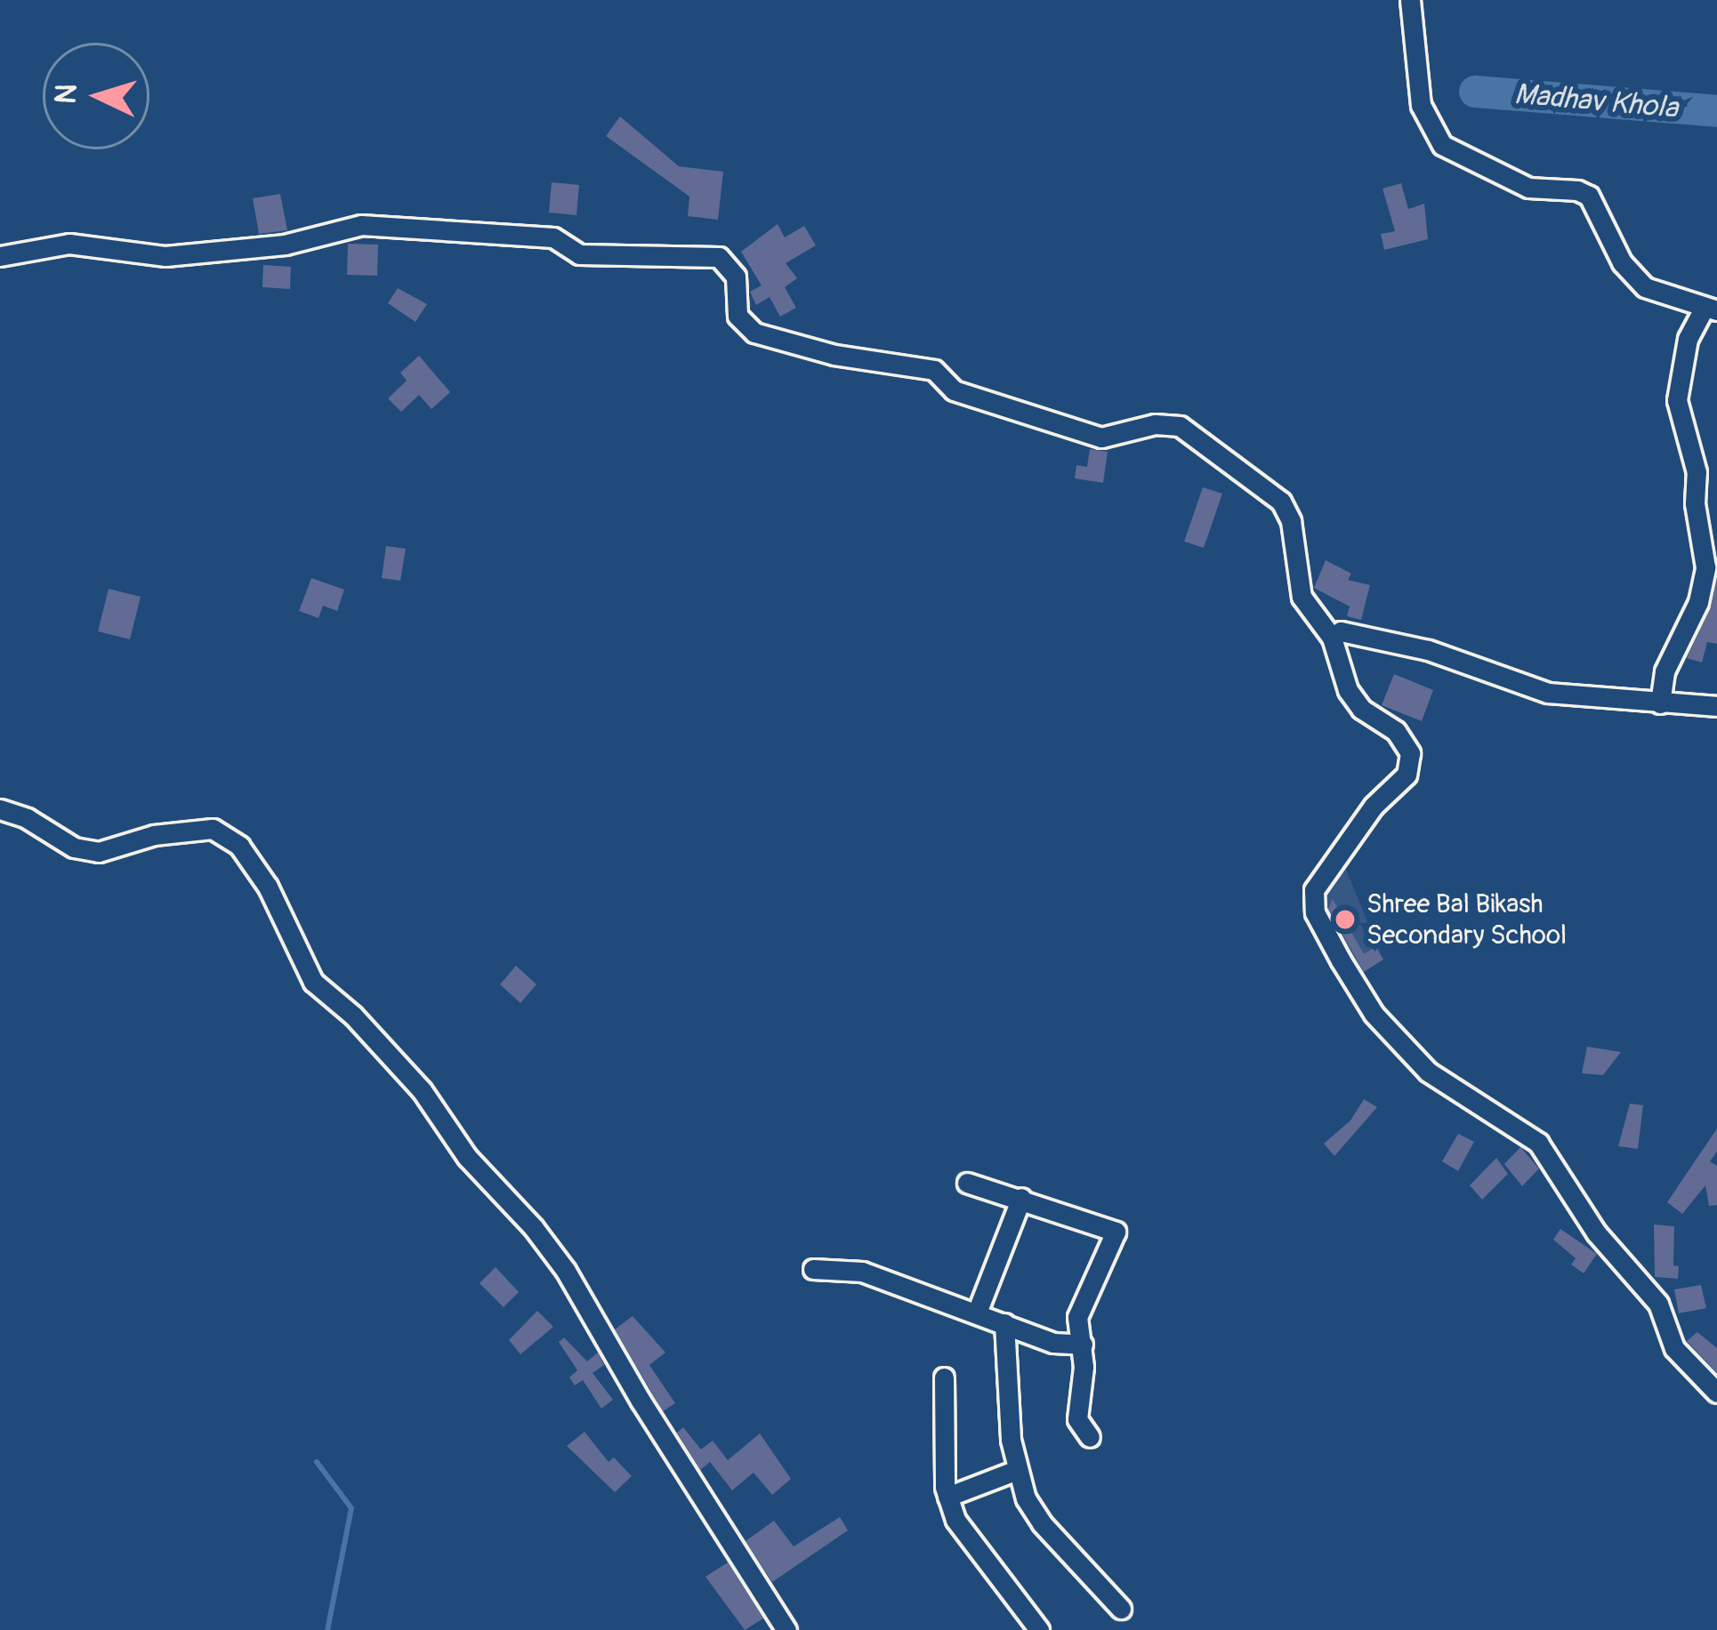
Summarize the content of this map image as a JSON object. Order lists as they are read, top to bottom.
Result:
{
  "water": ["Madhav Khola"],
  "places": ["Shree Bal Bikash Secondary School"],
  "north": "left"
}
